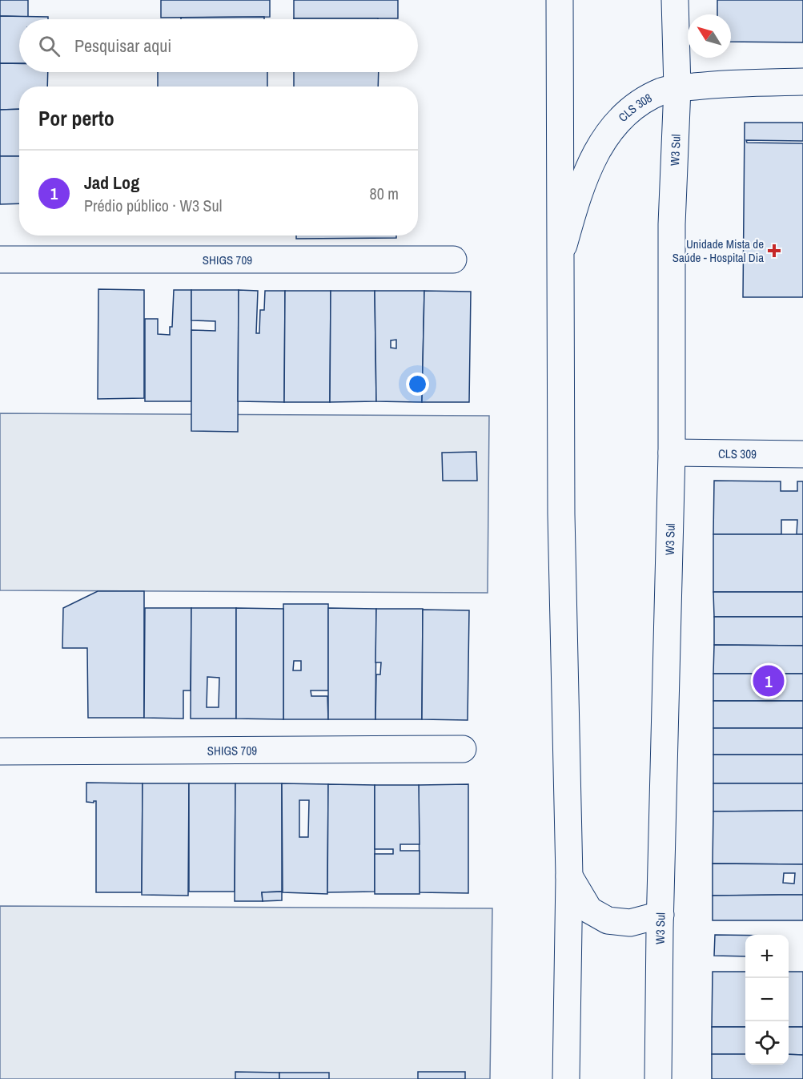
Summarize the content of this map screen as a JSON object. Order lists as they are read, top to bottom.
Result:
{
  "streets": {
    "main road": [
      "CLS 308",
      "W3 Sul",
      "SHIGS 709",
      "CLS 309"
    ]
  },
  "crossings": [
    ["CLS 308", "W3 Sul"],
    ["W3 Sul", "CLS 309"]
  ],
  "places": {
    "health": ["Unidade Mista de Saúde - Hospital Dia"]
  },
  "north": "top left",
  "page": {
    "search": "Pesquisar aqui",
    "heading": "Por perto",
    "list": [
      {
        "mark": "1",
        "name": "Jad Log",
        "note": "Prédio público · W3 Sul",
        "value": "80 m"
      }
    ],
    "pins": "1",
    "map_buttons": ["+", "−"]
  }
}
